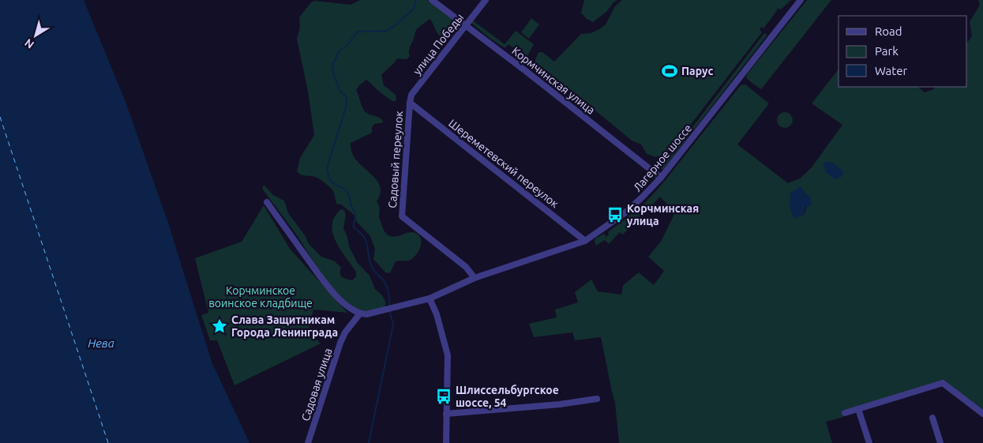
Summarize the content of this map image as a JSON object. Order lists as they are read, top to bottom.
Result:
{
  "streets": {
    "street": [
      "улица Победы",
      "Кормчинская улица",
      "Лагерное шоссе",
      "Садовый переулок",
      "Шереметевский переулок",
      "Садовая улица"
    ]
  },
  "crossings": [
    ["улица Победы", "Кормчинская улица"],
    ["улица Победы", "Садовый переулок"],
    ["улица Победы", "Шереметевский переулок"],
    ["Кормчинская улица", "Лагерное шоссе"],
    ["Лагерное шоссе", "Садовый переулок"],
    ["Лагерное шоссе", "Шереметевский переулок"],
    ["Лагерное шоссе", "Садовая улица"],
    ["Садовый переулок", "Шереметевский переулок"]
  ],
  "water": ["Нева"],
  "parks": ["Корчминское воинское кладбище"],
  "places": {
    "sports": ["Парус"],
    "bus stop": ["Корчминская улица", "Шлиссельбургское шоссе, 54"],
    "place": ["Слава Защитникам Города Ленинграда"]
  },
  "legend": ["Road", "Park", "Water"],
  "north": "bottom left"
}
